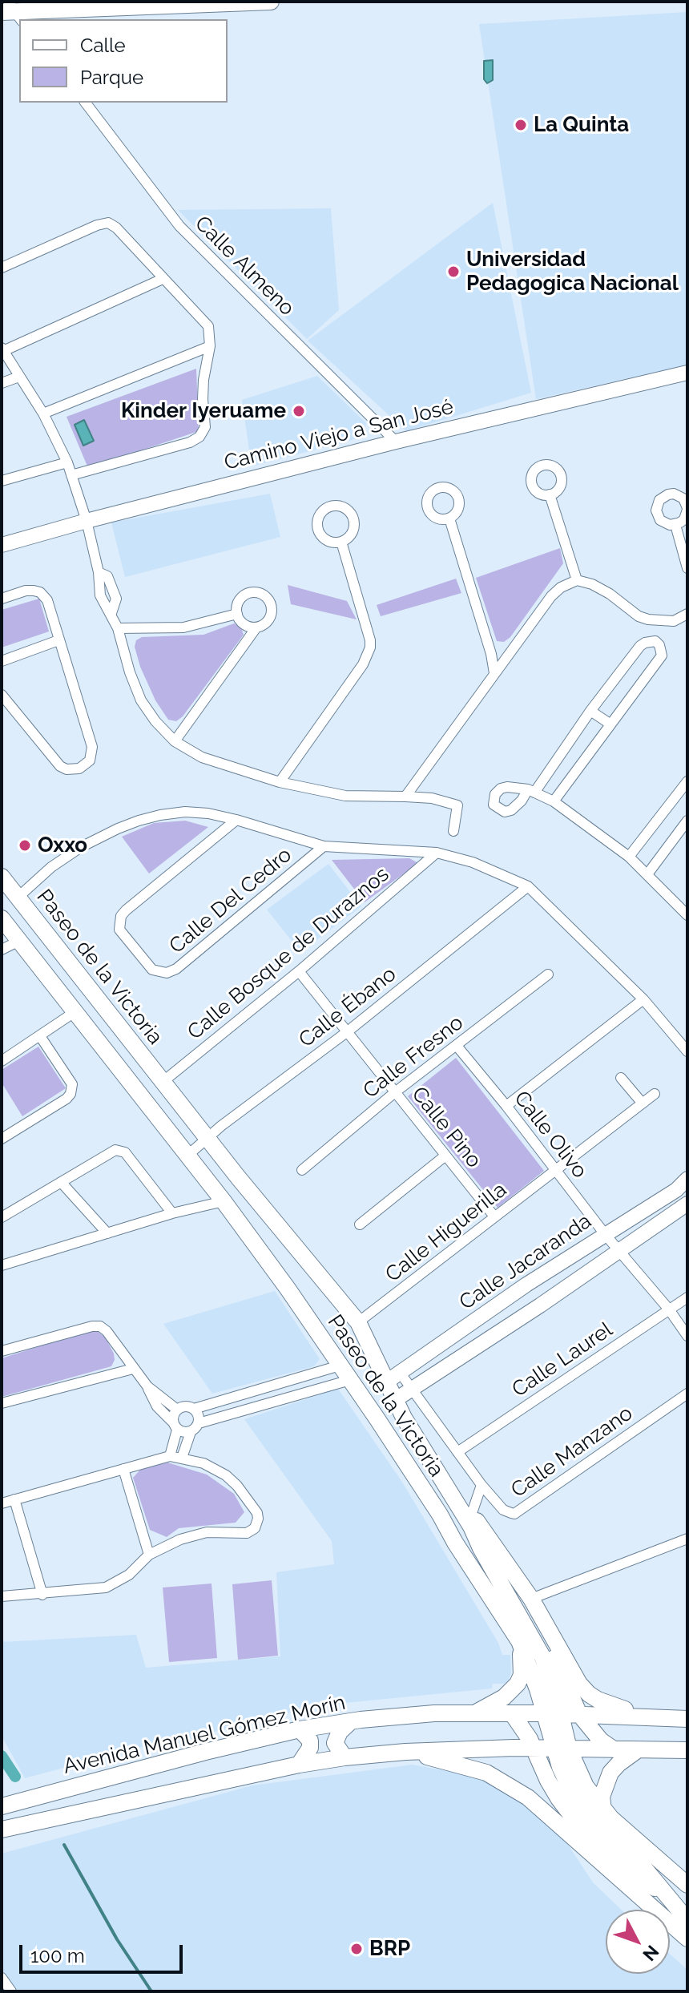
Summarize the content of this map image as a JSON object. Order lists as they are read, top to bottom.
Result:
{
  "streets": {
    "main road": ["Paseo de la Victoria", "Avenida Manuel Gómez Morín"],
    "street": [
      "Calle Almeno",
      "Camino Viejo a San José",
      "Calle Del Cedro",
      "Calle Bosque de Duraznos",
      "Calle Ébano",
      "Calle Fresno",
      "Calle Pino",
      "Calle Olivo",
      "Calle Higuerilla",
      "Calle Jacaranda",
      "Calle Laurel",
      "Calle Manzano"
    ]
  },
  "crossings": [
    ["Calle Almeno", "Camino Viejo a San José"],
    ["Calle Bosque de Duraznos", "Paseo de la Victoria"],
    ["Calle Bosque de Duraznos", "Calle Pino"],
    ["Paseo de la Victoria", "Calle Ébano"],
    ["Paseo de la Victoria", "Calle Higuerilla"],
    ["Paseo de la Victoria", "Calle Jacaranda"],
    ["Paseo de la Victoria", "Calle Manzano"],
    ["Paseo de la Victoria", "Avenida Manuel Gómez Morín"],
    ["Calle Ébano", "Calle Pino"],
    ["Calle Fresno", "Calle Pino"],
    ["Calle Fresno", "Calle Olivo"],
    ["Calle Pino", "Calle Higuerilla"],
    ["Calle Olivo", "Calle Higuerilla"],
    ["Calle Olivo", "Calle Jacaranda"],
    ["Calle Olivo", "Calle Laurel"],
    ["Calle Jacaranda", "Calle Manzano"],
    ["Calle Laurel", "Calle Manzano"]
  ],
  "places": [
    "La Quinta",
    "Universidad Pedagogica Nacional",
    "Kinder Iyeruame",
    "Oxxo",
    "BRP"
  ],
  "legend": ["Calle", "Parque"],
  "scale_bar": "100 m",
  "north": "bottom right"
}
